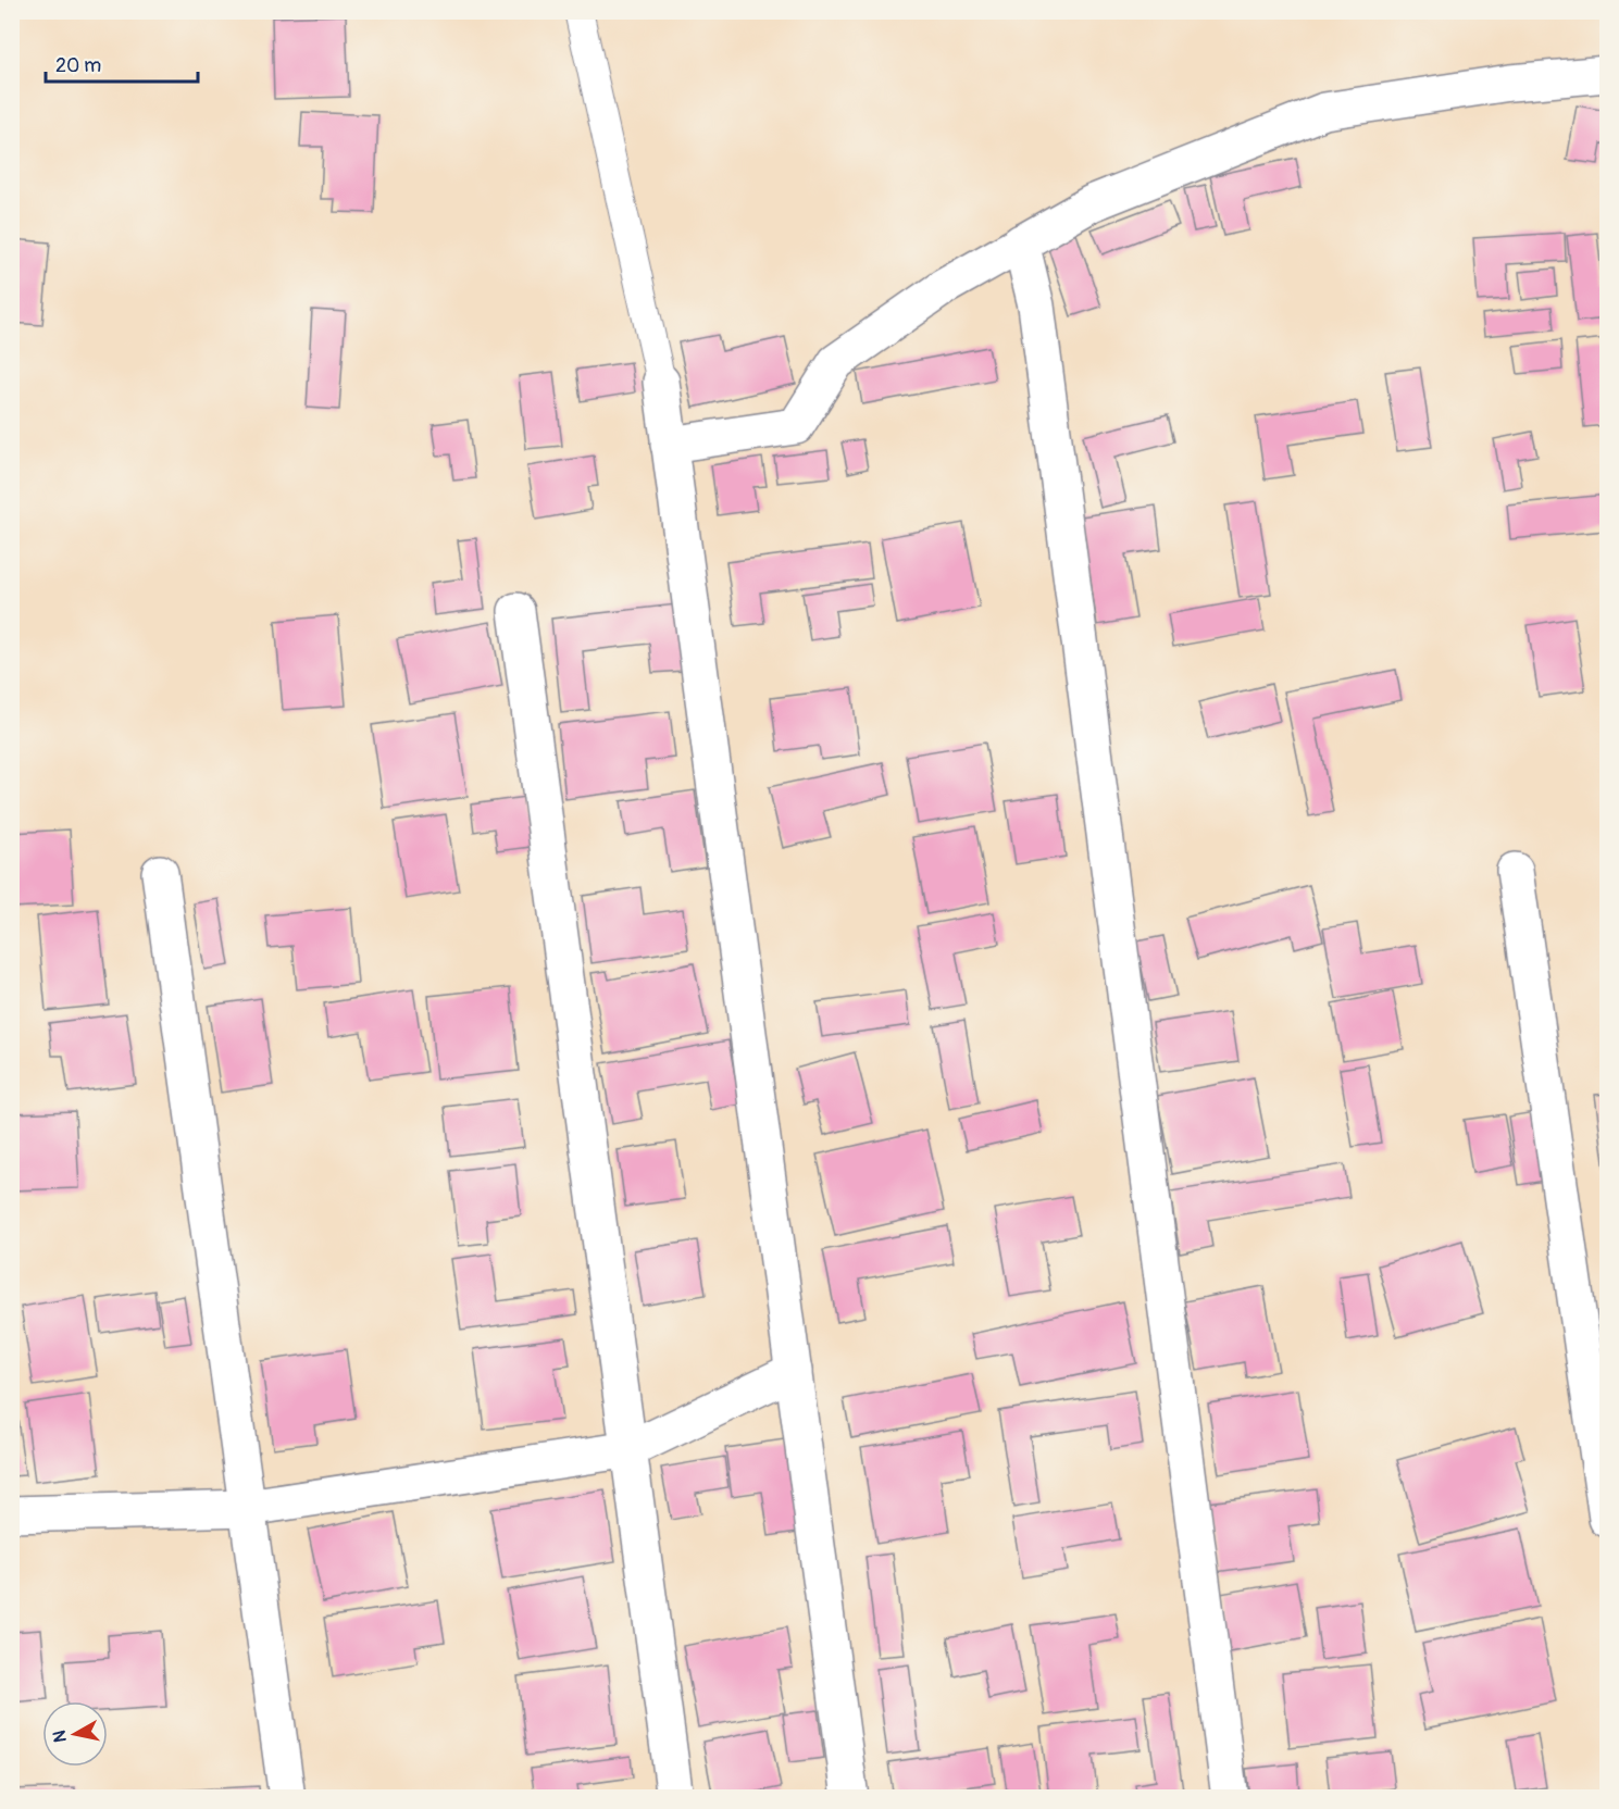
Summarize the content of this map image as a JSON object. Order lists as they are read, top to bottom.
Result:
{
  "scale_bar": "20 m",
  "north": "left"
}
